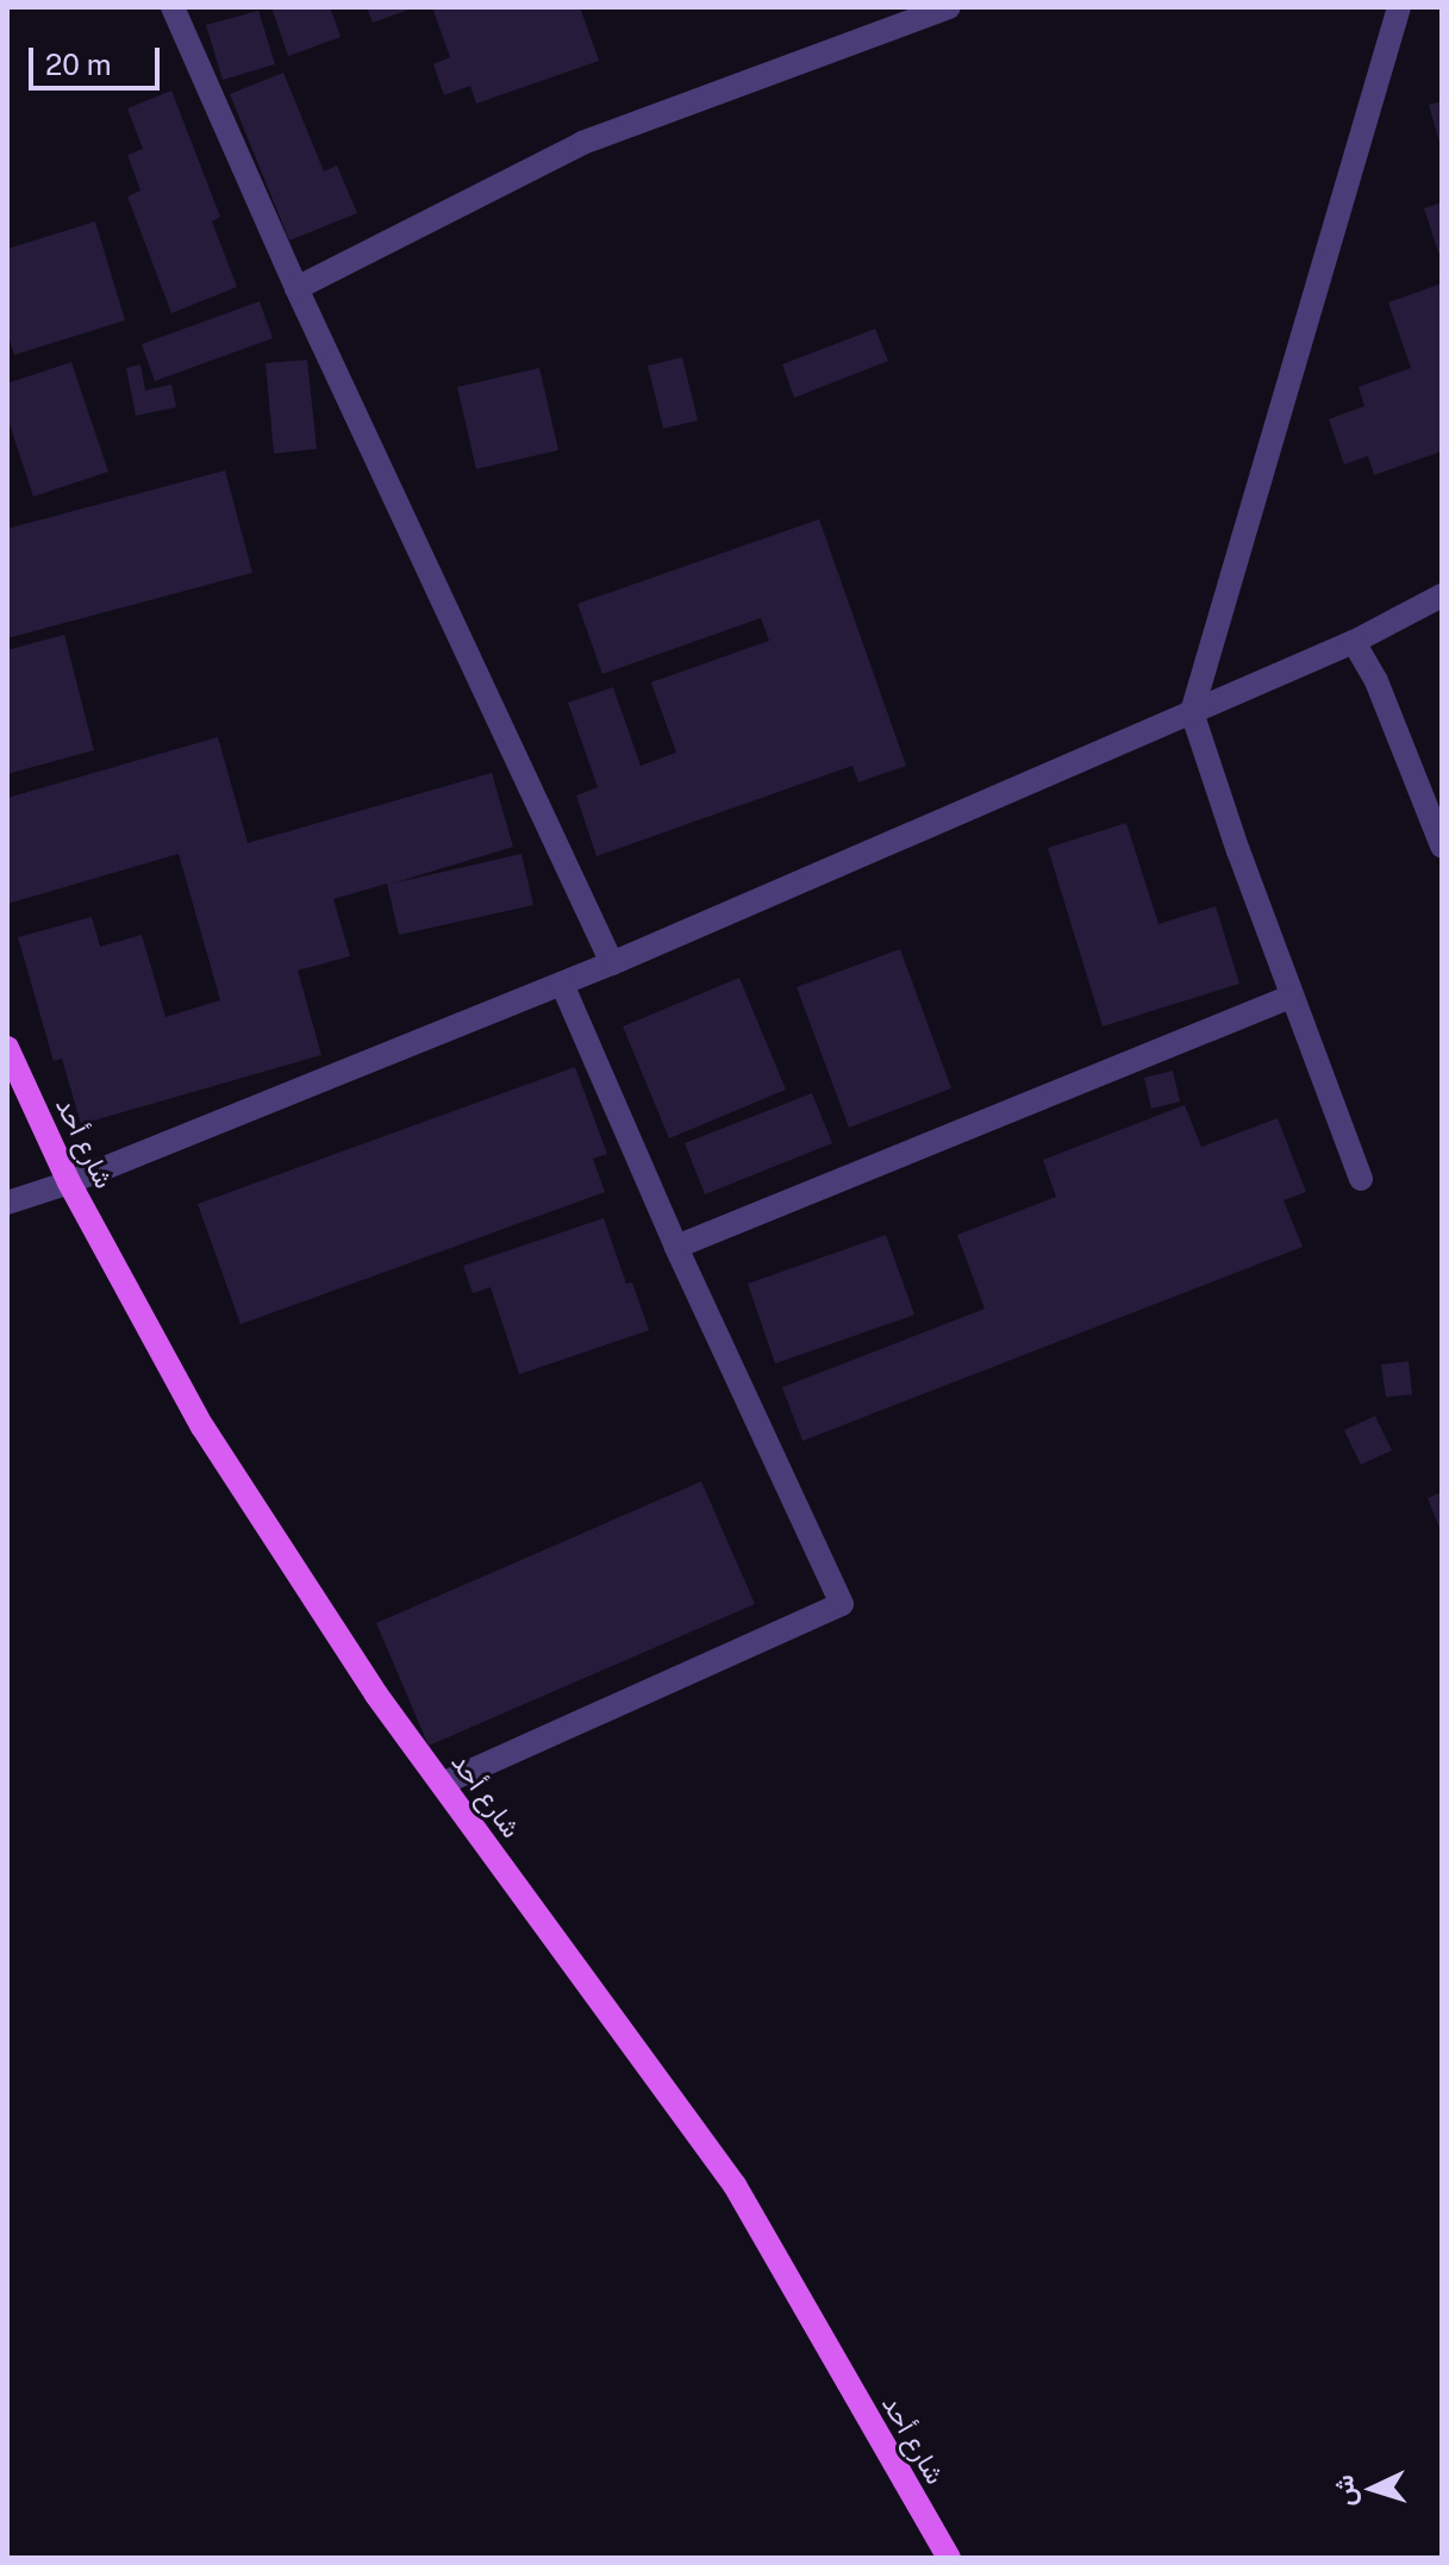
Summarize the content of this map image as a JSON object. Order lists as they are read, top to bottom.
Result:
{
  "streets": {
    "main road": ["شارع أحد"]
  },
  "scale_bar": "20 m",
  "north": "left"
}
